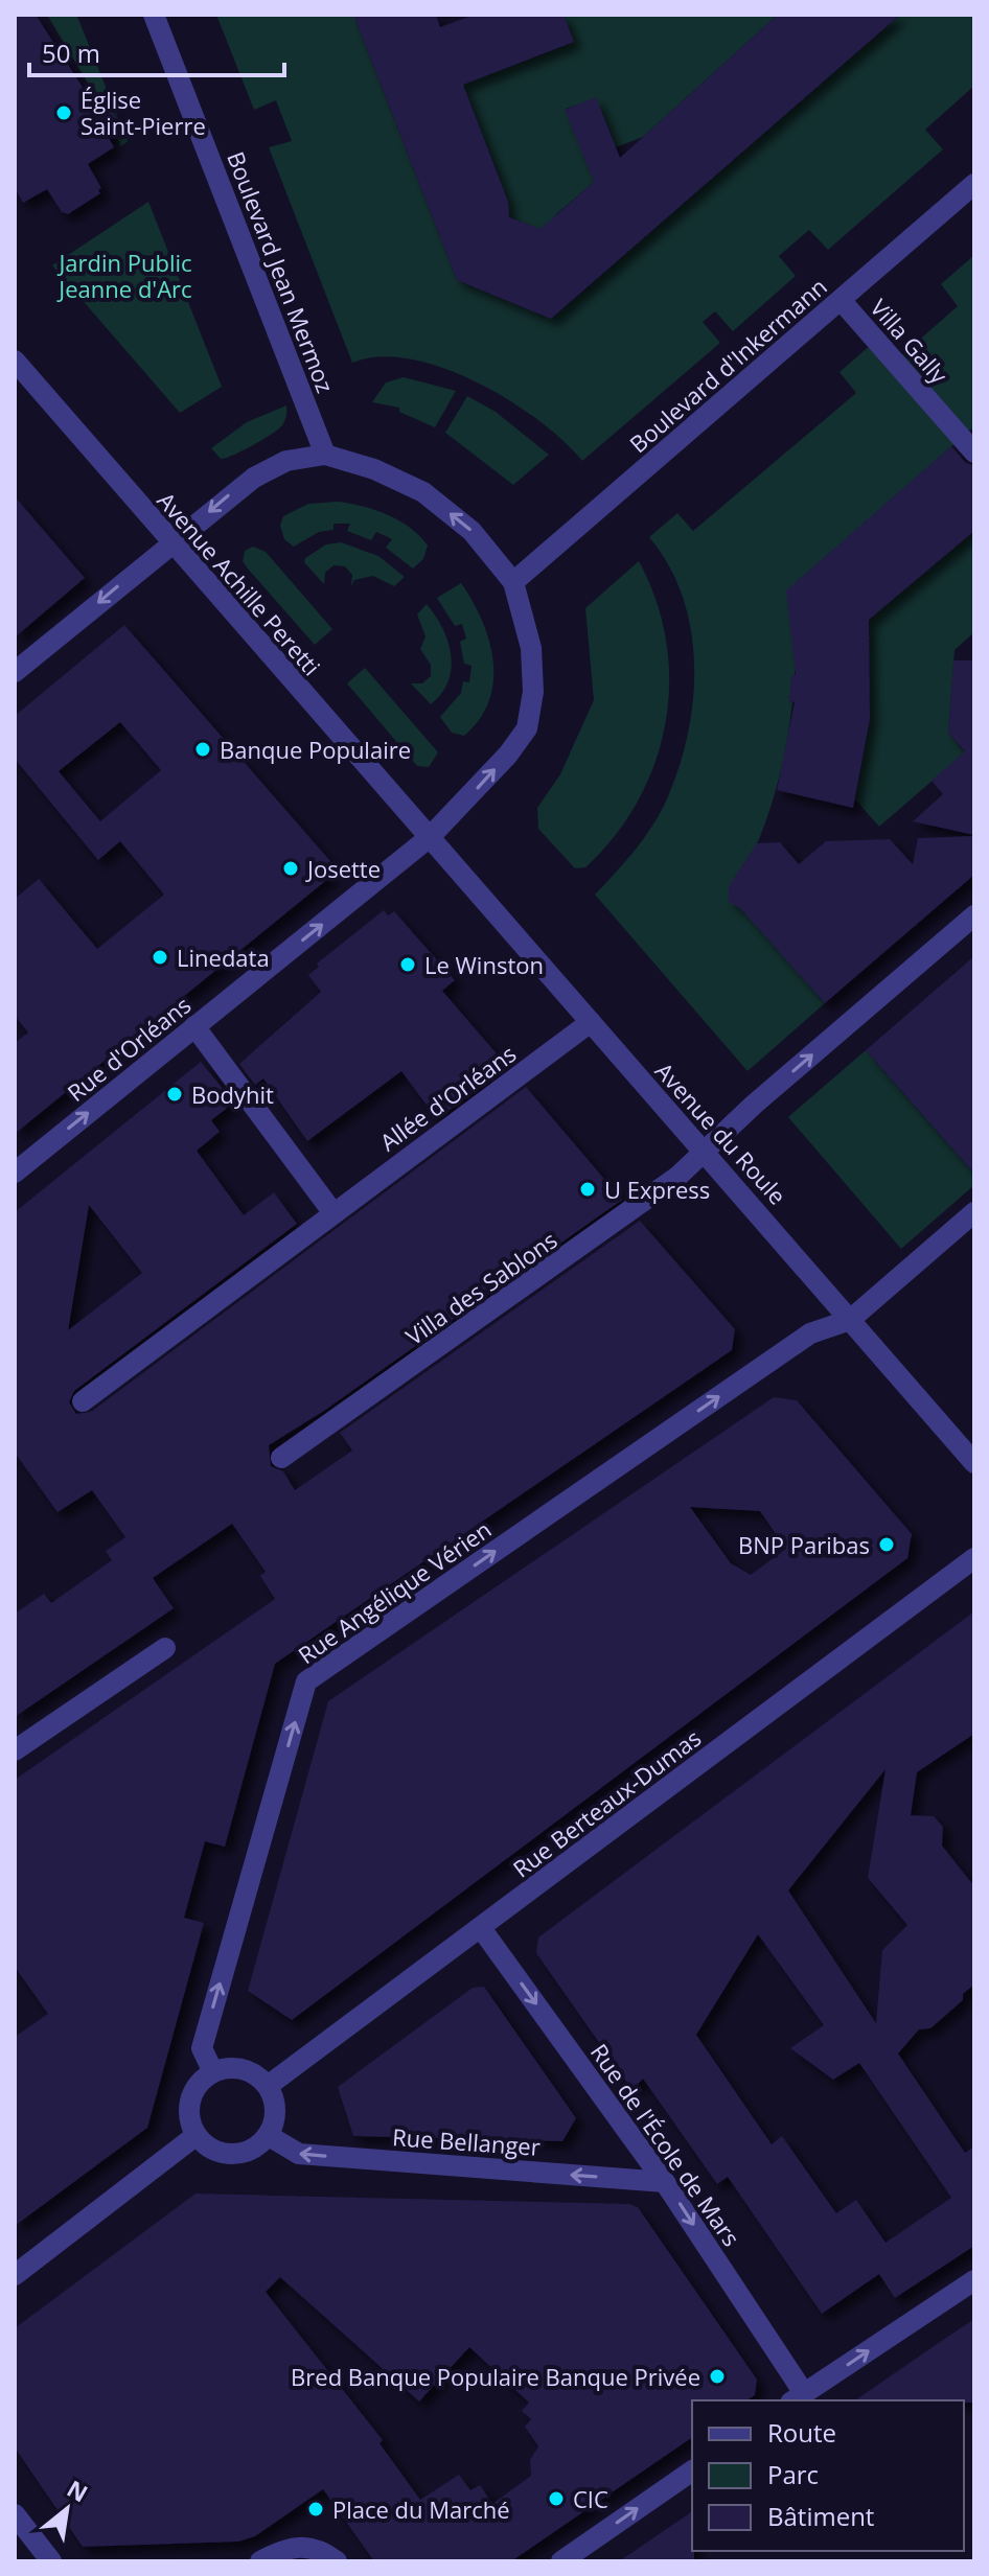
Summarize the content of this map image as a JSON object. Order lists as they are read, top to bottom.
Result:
{
  "streets": {
    "street": [
      "Boulevard Jean Mermoz",
      "Villa Gally",
      "Boulevard d'Inkermann",
      "Avenue Achille Peretti",
      "Rue d'Orléans",
      "Allée d'Orléans",
      "Avenue du Roule",
      "Villa des Sablons",
      "Rue Angélique Vérien",
      "Rue Berteaux-Dumas",
      "Rue Bellanger",
      "Rue de l'École de Mars"
    ]
  },
  "crossings": [
    ["Villa Gally", "Boulevard d'Inkermann"],
    ["Boulevard d'Inkermann", "Rue d'Orléans"],
    ["Avenue Achille Peretti", "Rue d'Orléans"],
    ["Avenue Achille Peretti", "Avenue du Roule"],
    ["Rue d'Orléans", "Avenue du Roule"],
    ["Allée d'Orléans", "Avenue du Roule"],
    ["Avenue du Roule", "Villa des Sablons"],
    ["Avenue du Roule", "Rue Angélique Vérien"],
    ["Rue Angélique Vérien", "Rue Berteaux-Dumas"],
    ["Rue Angélique Vérien", "Rue Bellanger"],
    ["Rue Berteaux-Dumas", "Rue Bellanger"],
    ["Rue Berteaux-Dumas", "Rue de l'École de Mars"],
    ["Rue Bellanger", "Rue de l'École de Mars"]
  ],
  "one_way": [
    "Rue d'Orléans",
    "Villa des Sablons",
    "Rue Angélique Vérien",
    "Rue Bellanger",
    "Rue de l'École de Mars"
  ],
  "parks": ["Jardin Public Jeanne d'Arc"],
  "places": [
    "Église Saint-Pierre",
    "Banque Populaire",
    "Josette",
    "Linedata",
    "Le Winston",
    "Bodyhit",
    "U Express",
    "BNP Paribas",
    "Bred Banque Populaire Banque Privée",
    "CIC",
    "Place du Marché"
  ],
  "legend": ["Route", "Parc", "Bâtiment"],
  "scale_bar": "50 m",
  "north": "top right"
}
